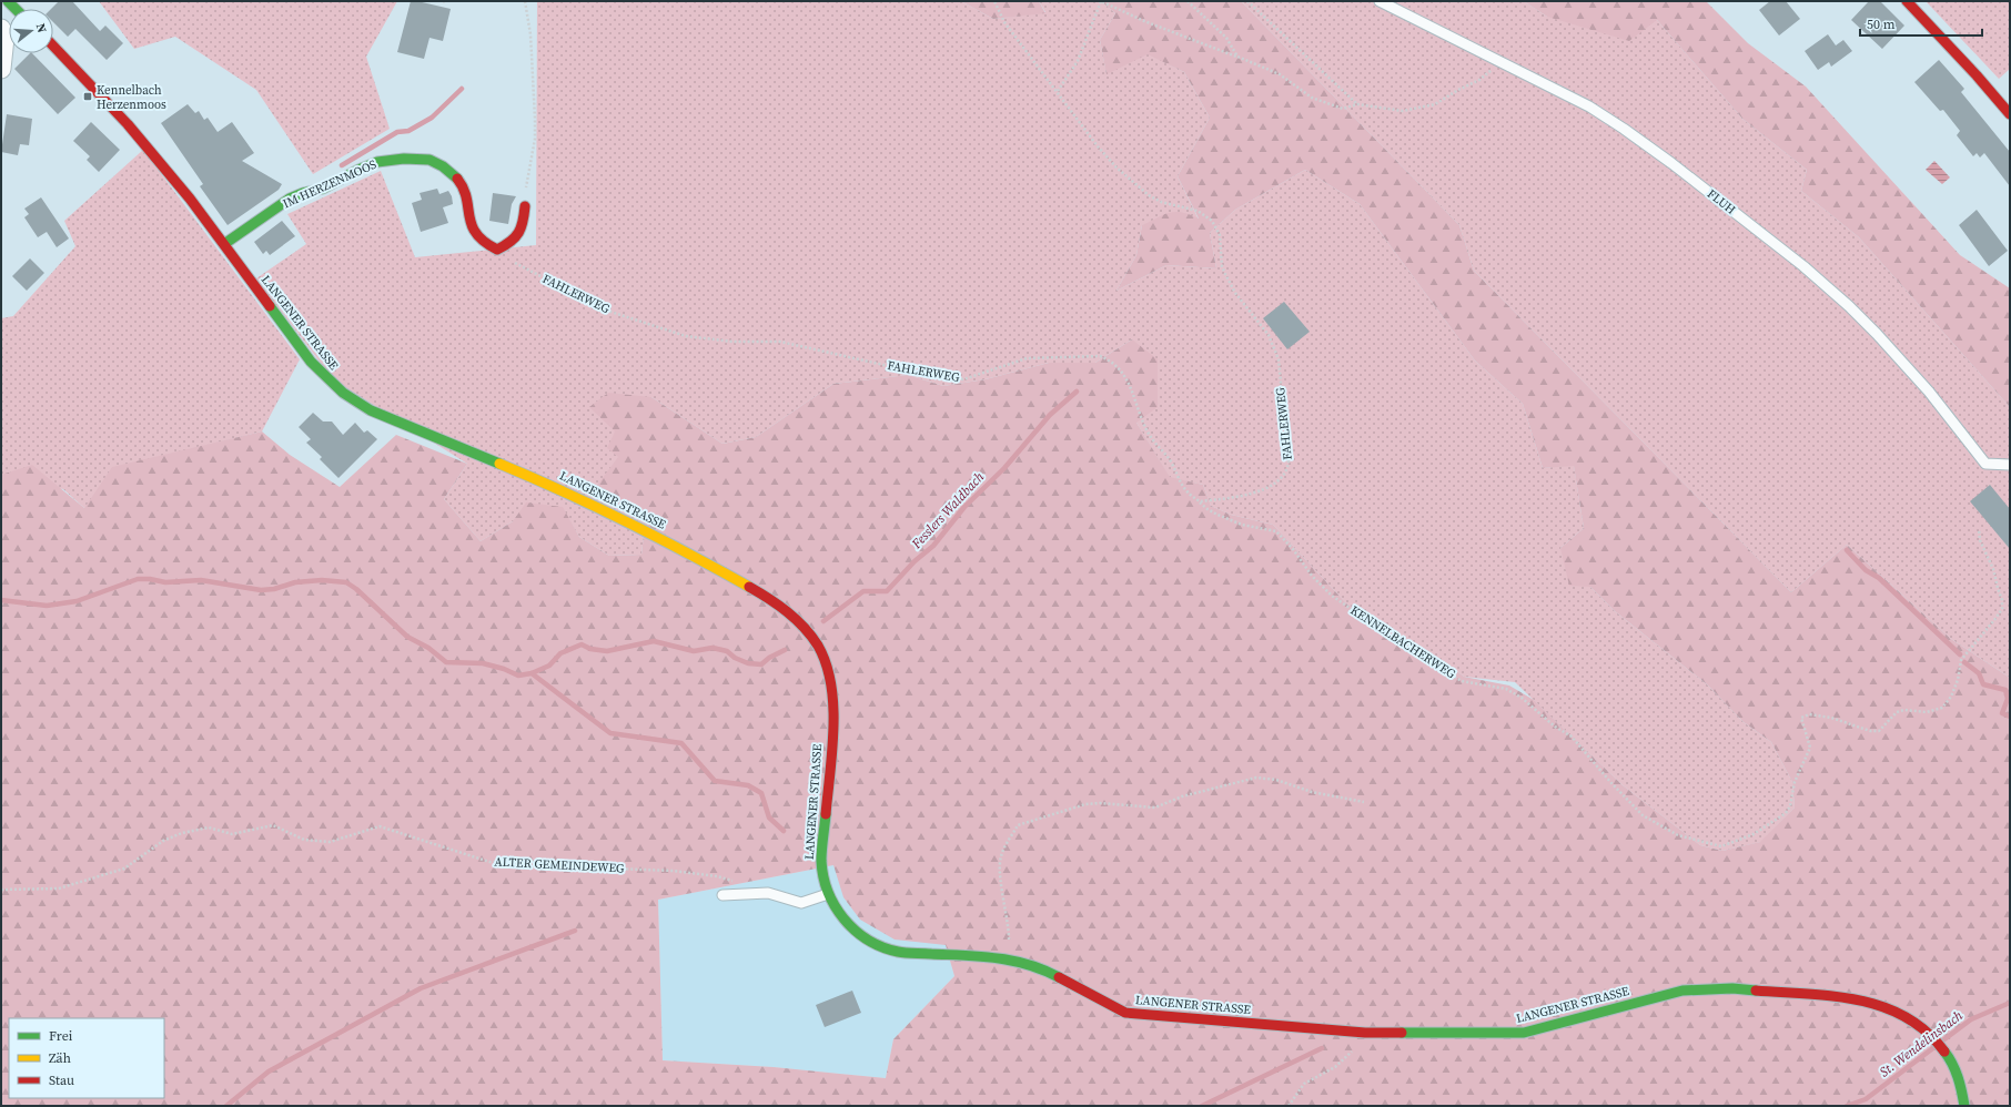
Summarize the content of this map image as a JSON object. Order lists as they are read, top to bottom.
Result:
{
  "streets": {
    "main road": ["IM HERZENMOOS", "LANGENER STRASSE"],
    "lane": ["FLUH"],
    "path": ["FAHLERWEG", "KENNELBACHERWEG", "ALTER GEMEINDEWEG"]
  },
  "crossings": [
    ["IM HERZENMOOS", "LANGENER STRASSE"],
    ["FAHLERWEG", "KENNELBACHERWEG"]
  ],
  "water": ["Fesslers Waldbach", "St. Wendelinsbach"],
  "places": {
    "transit": ["Kennelbach Herzenmoos"]
  },
  "legend": ["Frei", "Zäh", "Stau"],
  "scale_bar": "50 m",
  "north": "right"
}
